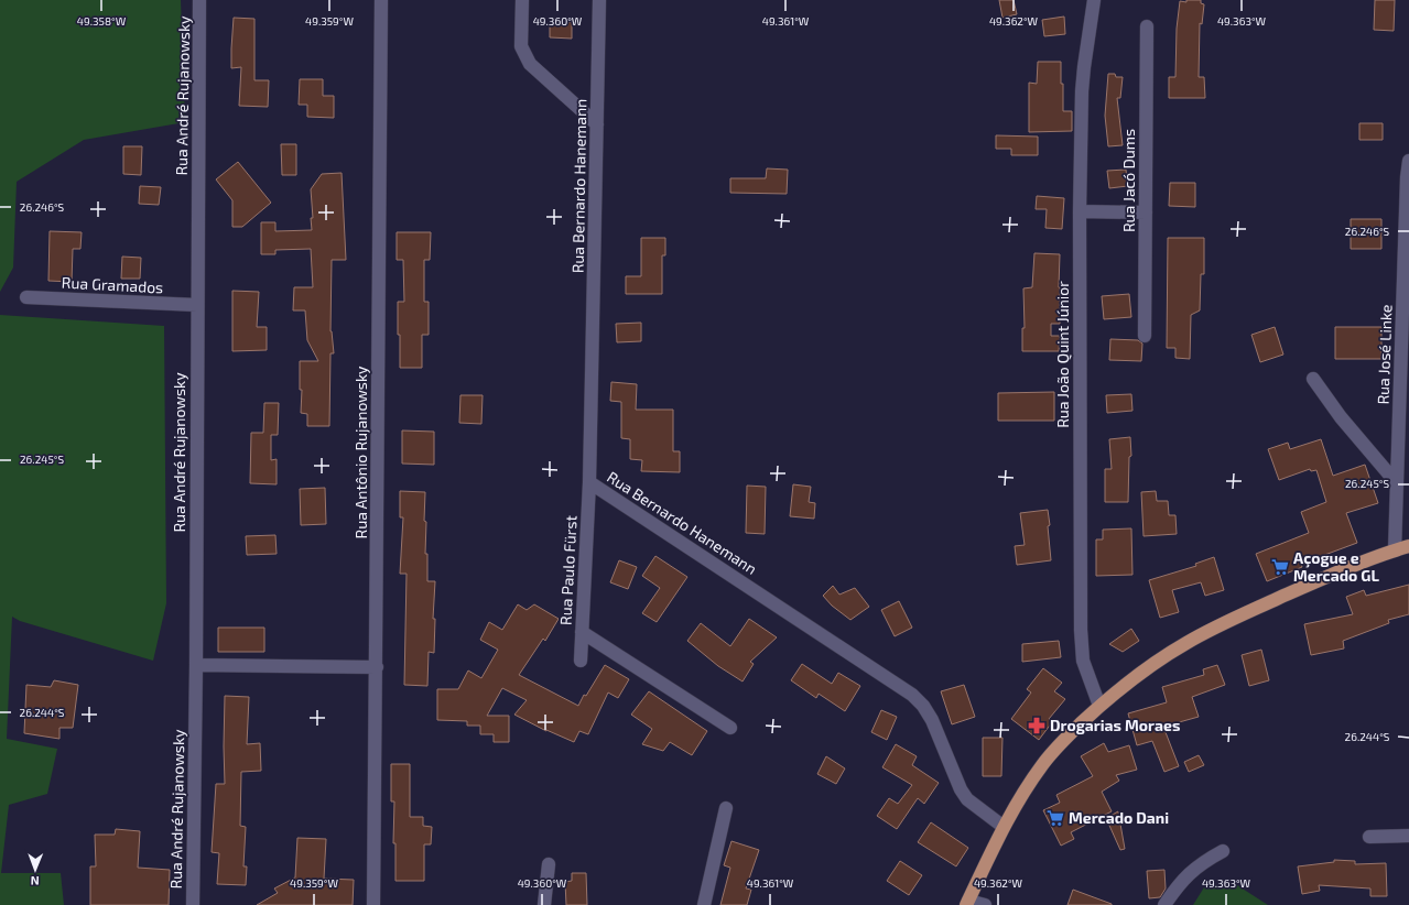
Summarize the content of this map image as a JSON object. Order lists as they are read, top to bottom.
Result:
{
  "streets": {
    "street": [
      "Rua André Rujanowsky",
      "Rua Jacó Dums",
      "Rua Bernardo Hanemann",
      "Rua Gramados",
      "Rua João Quint Júnior",
      "Rua José Linke",
      "Rua Antônio Rujanowsky",
      "Rua Paulo Fürst"
    ]
  },
  "crossings": [
    ["Rua André Rujanowsky", "Rua Gramados"],
    ["Rua Bernardo Hanemann", "Rua Paulo Fürst"]
  ],
  "places": {
    "supermarket": ["Açogue e Mercado GL", "Mercado Dani"],
    "pharmacy": ["Drogarias Moraes"]
  },
  "north": "bottom",
  "coordinates": [
    "49.358°W",
    "49.359°W",
    "49.360°W",
    "49.361°W",
    "49.362°W",
    "49.363°W",
    "26.246°S",
    "26.245°S",
    "26.244°S"
  ]
}
